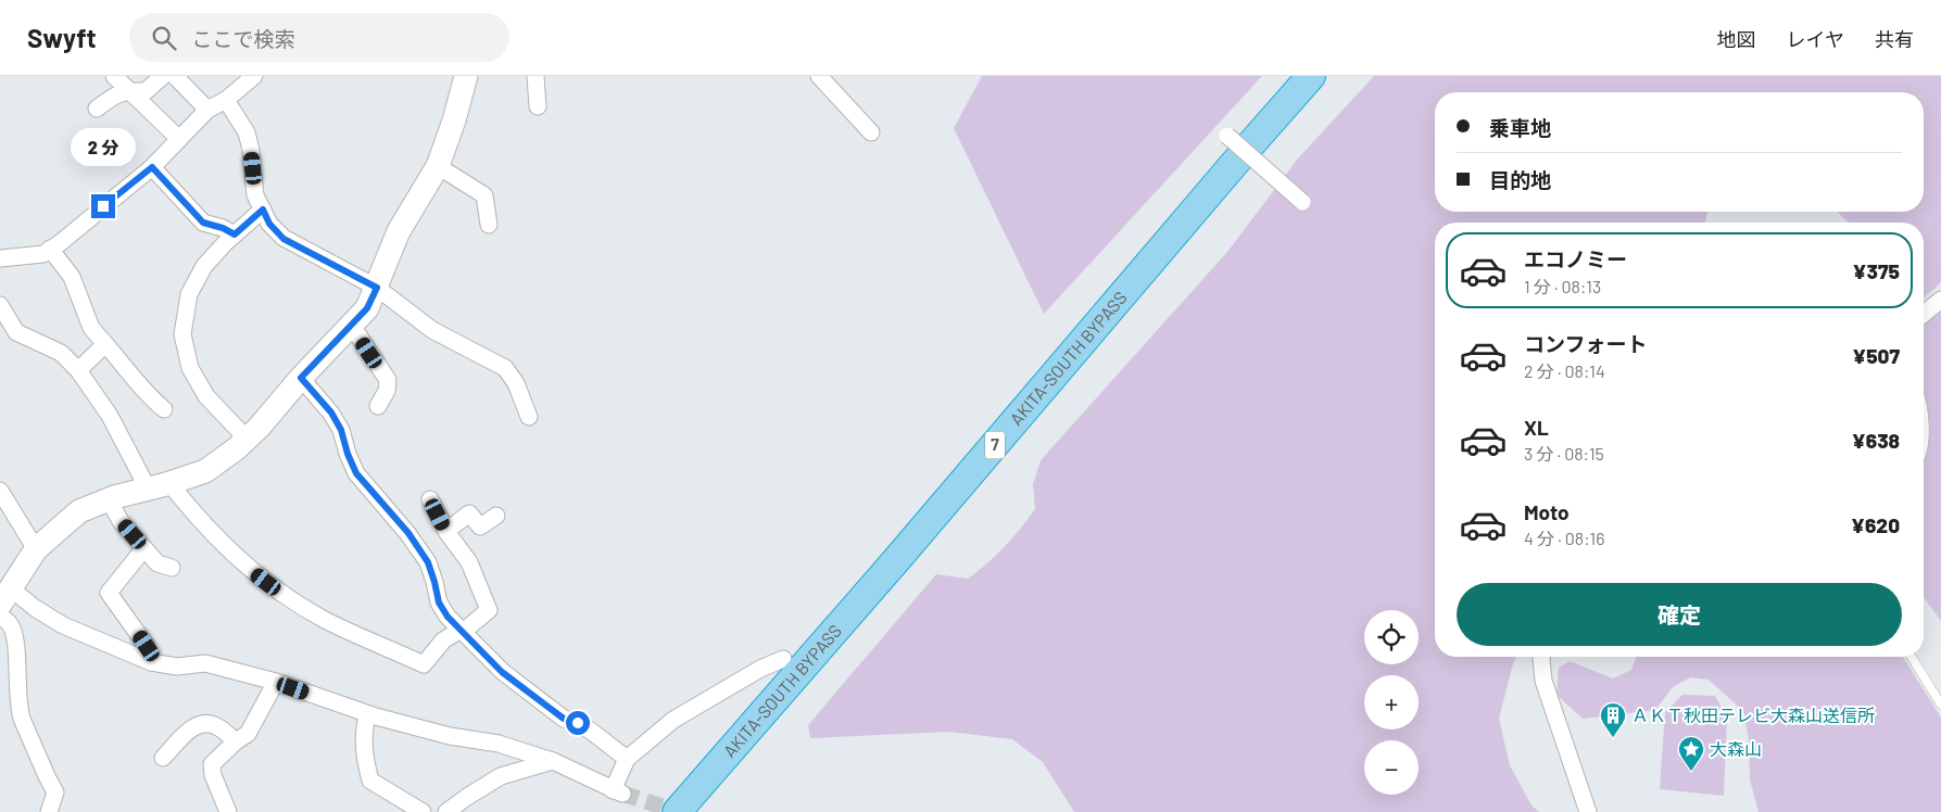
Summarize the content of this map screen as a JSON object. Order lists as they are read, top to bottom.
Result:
{
  "streets": {
    "highway": ["AKITA-SOUTH BYPASS", "7"]
  },
  "places": {
    "building": ["ＡＫＴ秋田テレビ大森山送信所"],
    "place": ["大森山"]
  },
  "page": {
    "header": "Swyft",
    "search": "ここで検索",
    "nav": ["地図", "レイヤ", "共有"],
    "banner": ["乗車地", "目的地"],
    "bubble": "2 分",
    "list": [
      {
        "name": "エコノミー",
        "note": "1 分 · 08:13",
        "value": "¥375"
      },
      {
        "name": "コンフォート",
        "note": "2 分 · 08:14",
        "value": "¥507"
      },
      {
        "name": "XL",
        "note": "3 分 · 08:15",
        "value": "¥638"
      },
      {
        "name": "Moto",
        "note": "4 分 · 08:16",
        "value": "¥620"
      }
    ],
    "buttons": "確定",
    "map_buttons": ["+", "−"]
  }
}
